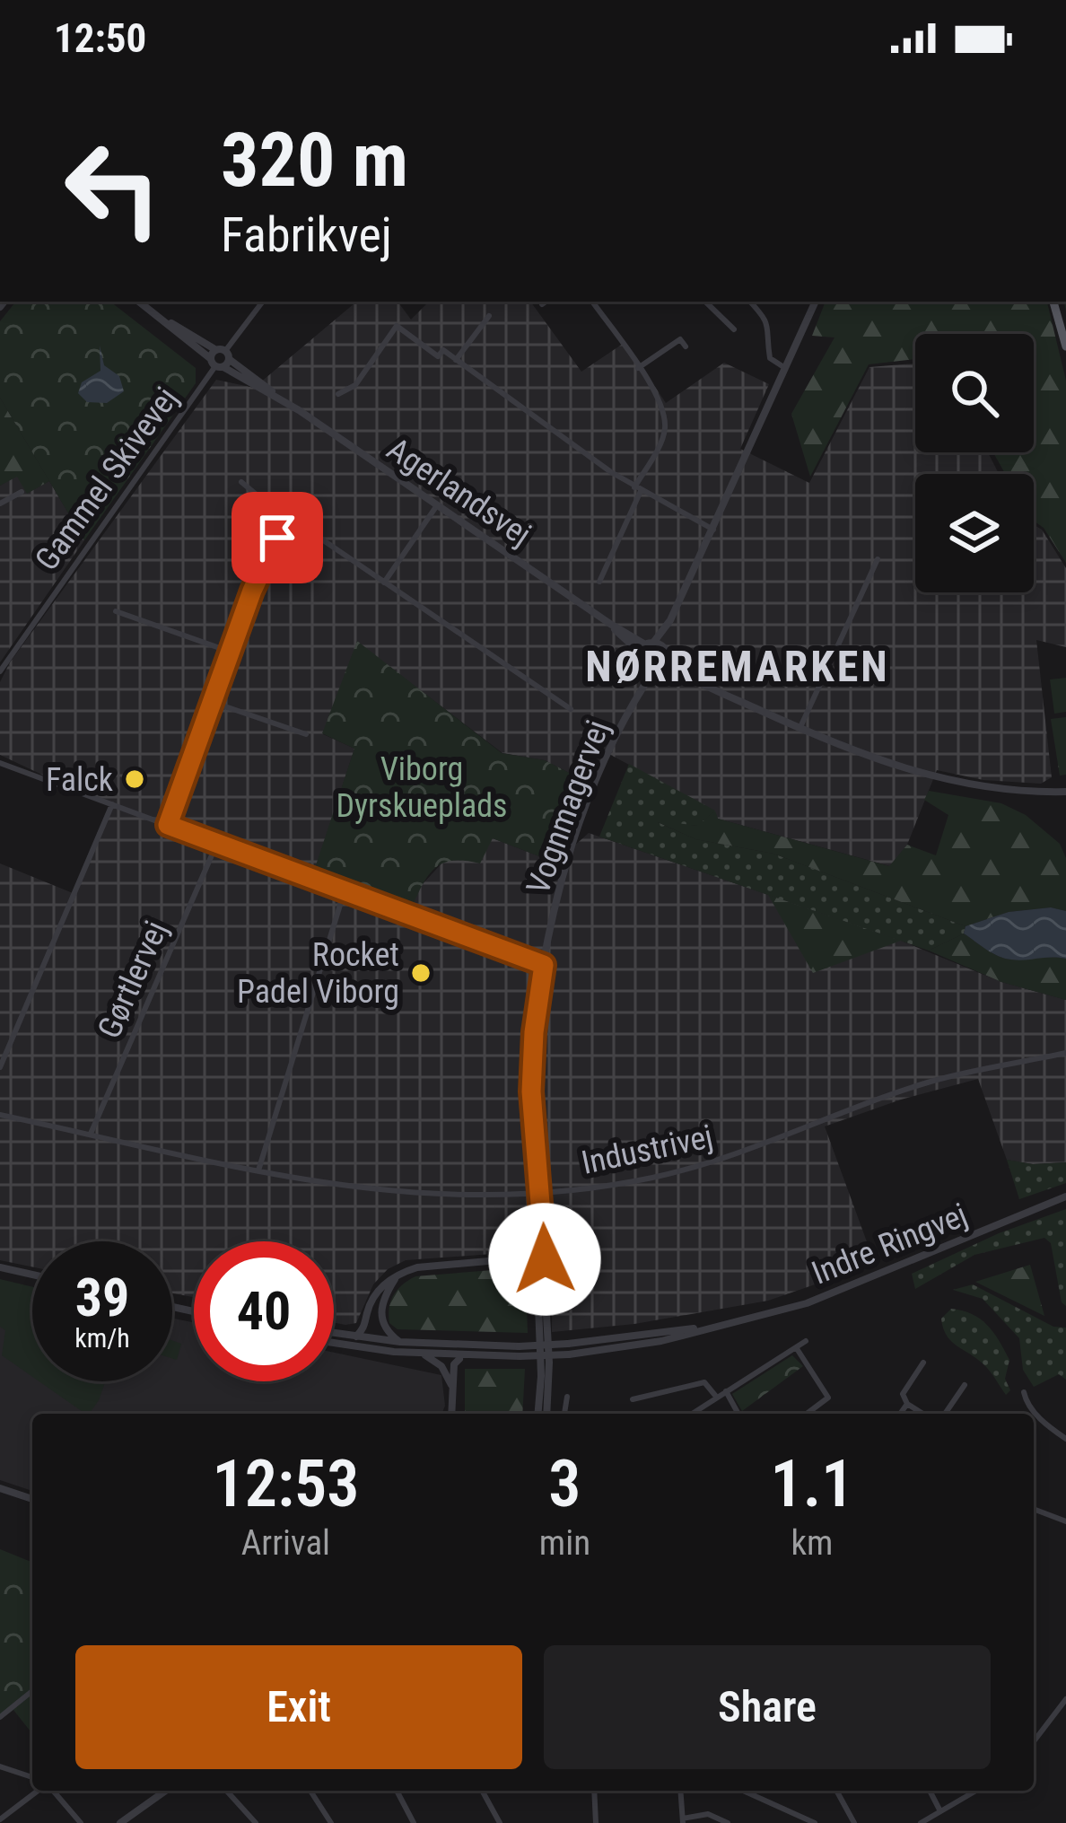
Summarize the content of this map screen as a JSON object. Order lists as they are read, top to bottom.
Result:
{
  "streets": {
    "street": [
      "Gammel Skivevej",
      "Agerlandsvej",
      "Vognmagervej",
      "Gørtlervej",
      "Industrivej",
      "Indre Ringvej"
    ]
  },
  "crossings": [
    ["Gammel Skivevej", "Agerlandsvej"],
    ["Agerlandsvej", "Vognmagervej"],
    ["Vognmagervej", "Industrivej"],
    ["Gørtlervej", "Industrivej"]
  ],
  "districts": ["NØRREMARKEN"],
  "parks": ["Viborg Dyrskueplads"],
  "places": ["Falck", "Rocket Padel Viborg"],
  "page": {
    "status": "12:50",
    "turn": ["320 m", "Fabrikvej"],
    "speed": "39 km/h",
    "limit": "40",
    "eta": [
      "12:53",
      "Arrival",
      "3",
      "min",
      "1.1",
      "km"
    ],
    "buttons": ["Exit", "Share"]
  }
}
